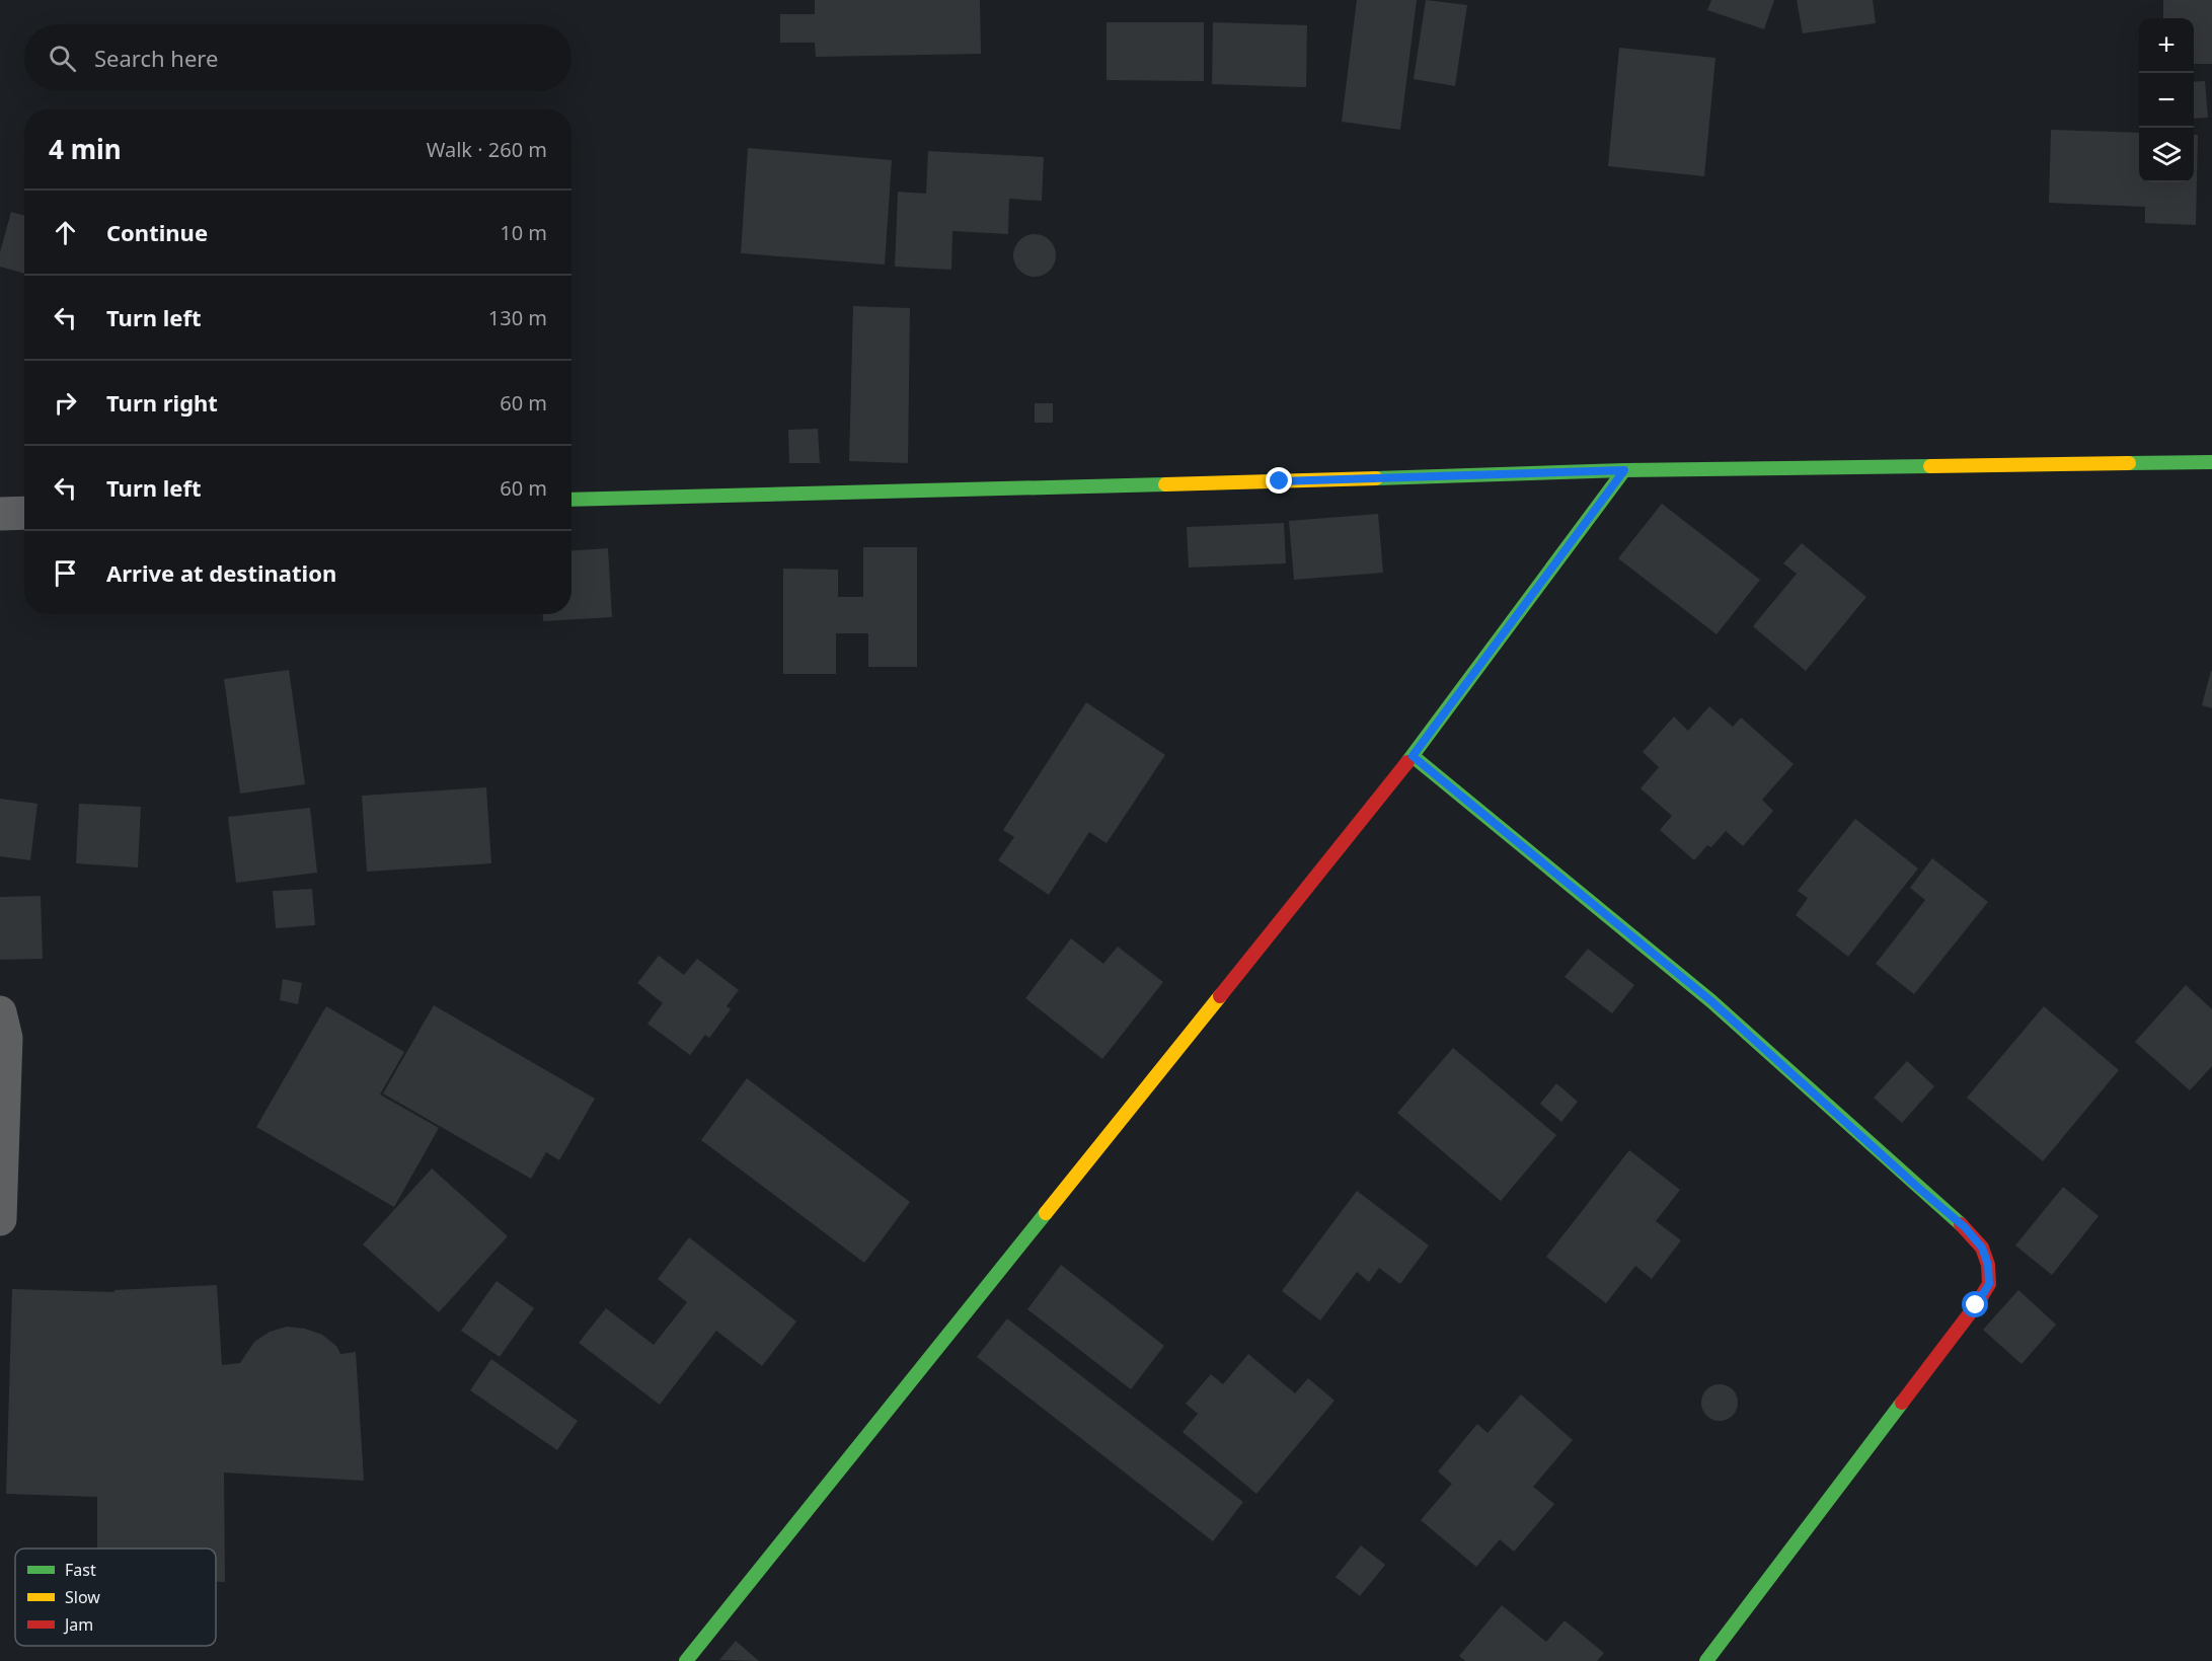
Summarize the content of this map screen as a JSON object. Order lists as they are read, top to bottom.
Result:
{
  "legend": ["Fast", "Slow", "Jam"],
  "page": {
    "map_buttons": ["+", "−"],
    "search": "Search here",
    "heading": ["4 min", "Walk · 260 m"],
    "list": [
      ["Continue", "10 m"],
      ["Turn left", "130 m"],
      ["Turn right", "60 m"],
      ["Turn left", "60 m"],
      "Arrive at destination"
    ]
  }
}
